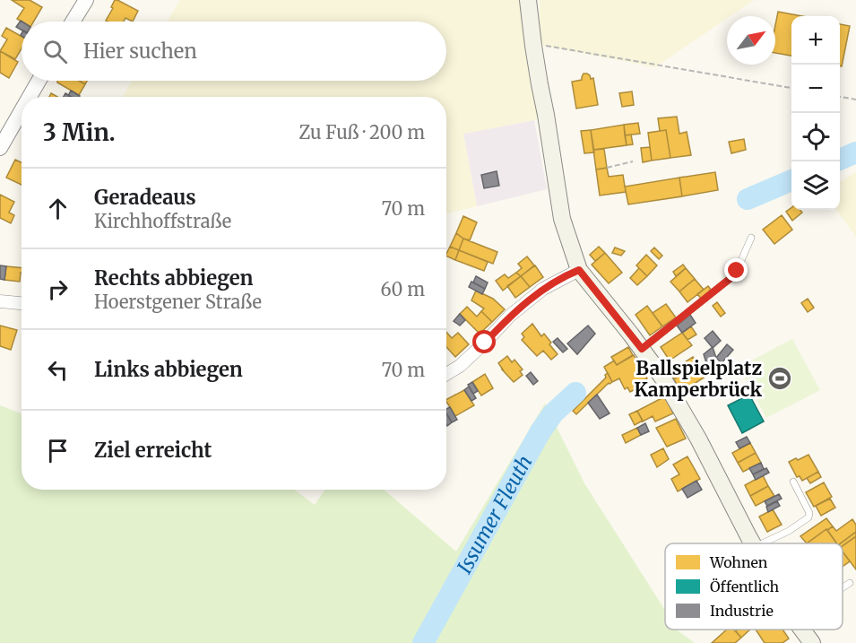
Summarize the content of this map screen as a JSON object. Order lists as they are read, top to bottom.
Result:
{
  "water": ["Issumer Fleuth"],
  "places": {
    "sports": ["Ballspielplatz Kamperbrück"]
  },
  "legend": ["Wohnen", "Öffentlich", "Industrie"],
  "north": "top right",
  "page": {
    "map_buttons": ["+", "−"],
    "search": "Hier suchen",
    "heading": ["3 Min.", "Zu Fuß · 200 m"],
    "list": [
      ["Geradeaus", "Kirchhoffstraße", "70 m"],
      ["Rechts abbiegen", "Hoerstgener Straße", "60 m"],
      ["Links abbiegen", "70 m"],
      "Ziel erreicht"
    ]
  }
}
